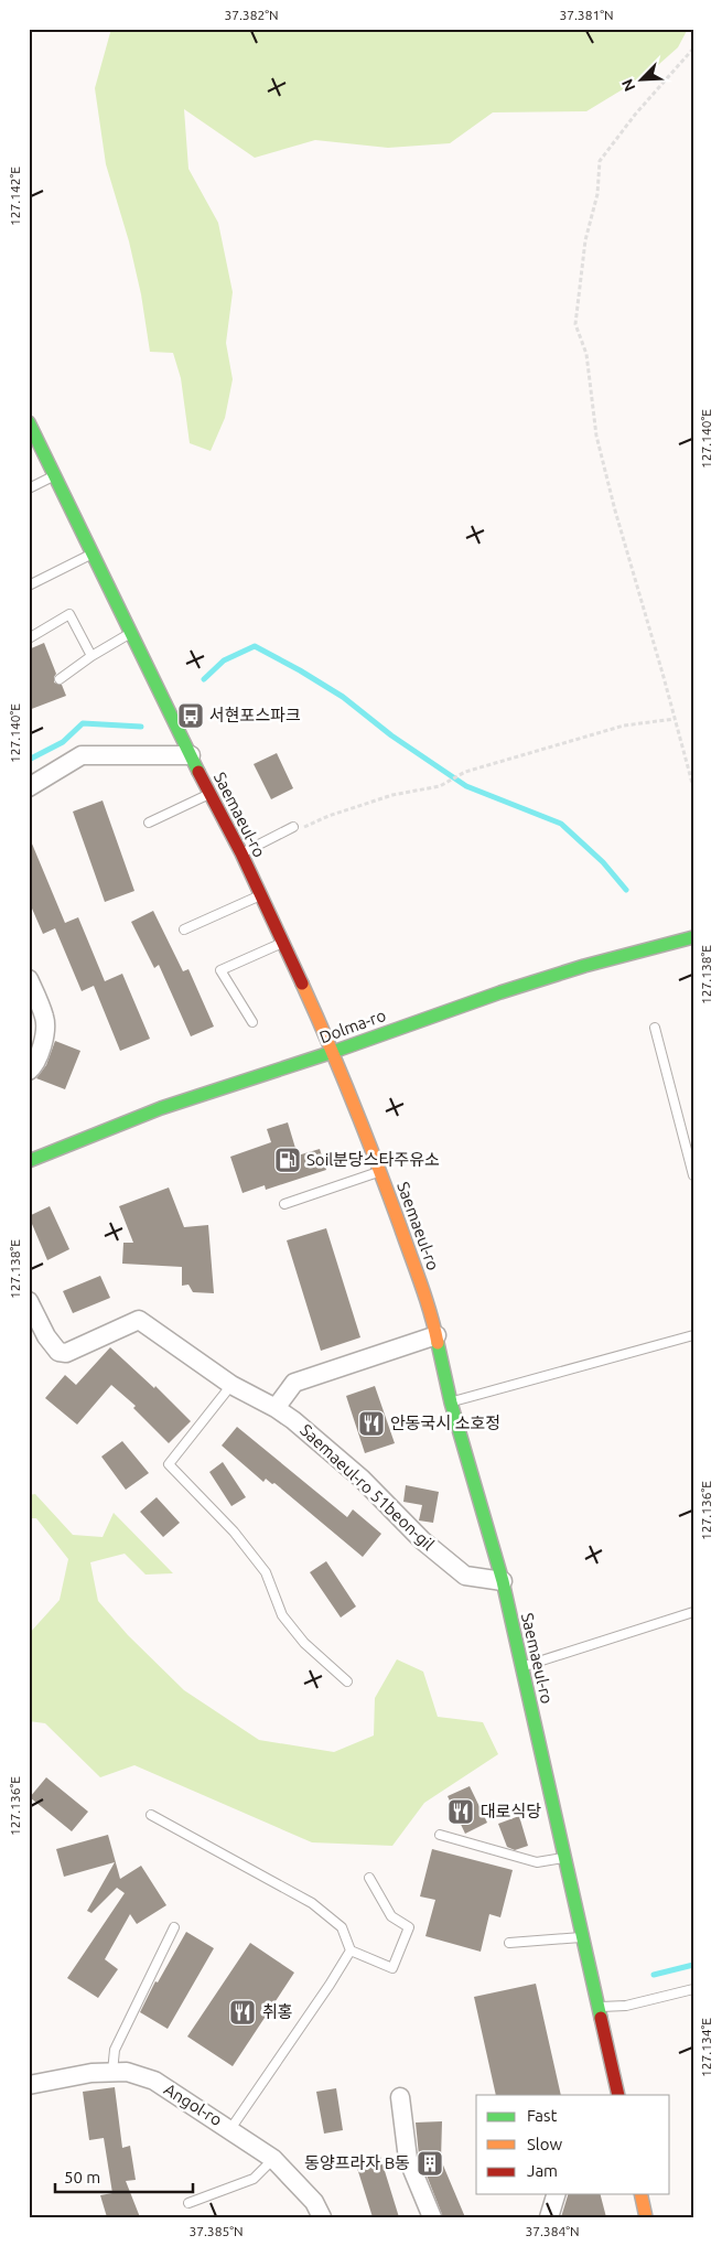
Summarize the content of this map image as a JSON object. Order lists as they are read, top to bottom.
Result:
{
  "streets": {
    "street": [
      "Saemaeul-ro",
      "Dolma-ro",
      "Saemaeul-ro 51beon-gil",
      "Angol-ro"
    ]
  },
  "crossings": [
    ["Saemaeul-ro", "Dolma-ro"],
    ["Saemaeul-ro", "Saemaeul-ro 51beon-gil"]
  ],
  "places": {
    "bus stop": ["서현포스파크"],
    "fuel station": ["Soil분당스타주유소"],
    "restaurant": ["안동국시 소호정", "대로식당", "취홍"],
    "building": ["동양프라자 B동"]
  },
  "legend": ["Fast", "Slow", "Jam"],
  "scale_bar": "50 m",
  "north": "bottom left",
  "coordinates": [
    "37.382°N",
    "37.381°N",
    "127.142°E",
    "127.140°E",
    "127.138°E",
    "127.136°E",
    "127.134°E",
    "37.385°N",
    "37.384°N"
  ]
}
